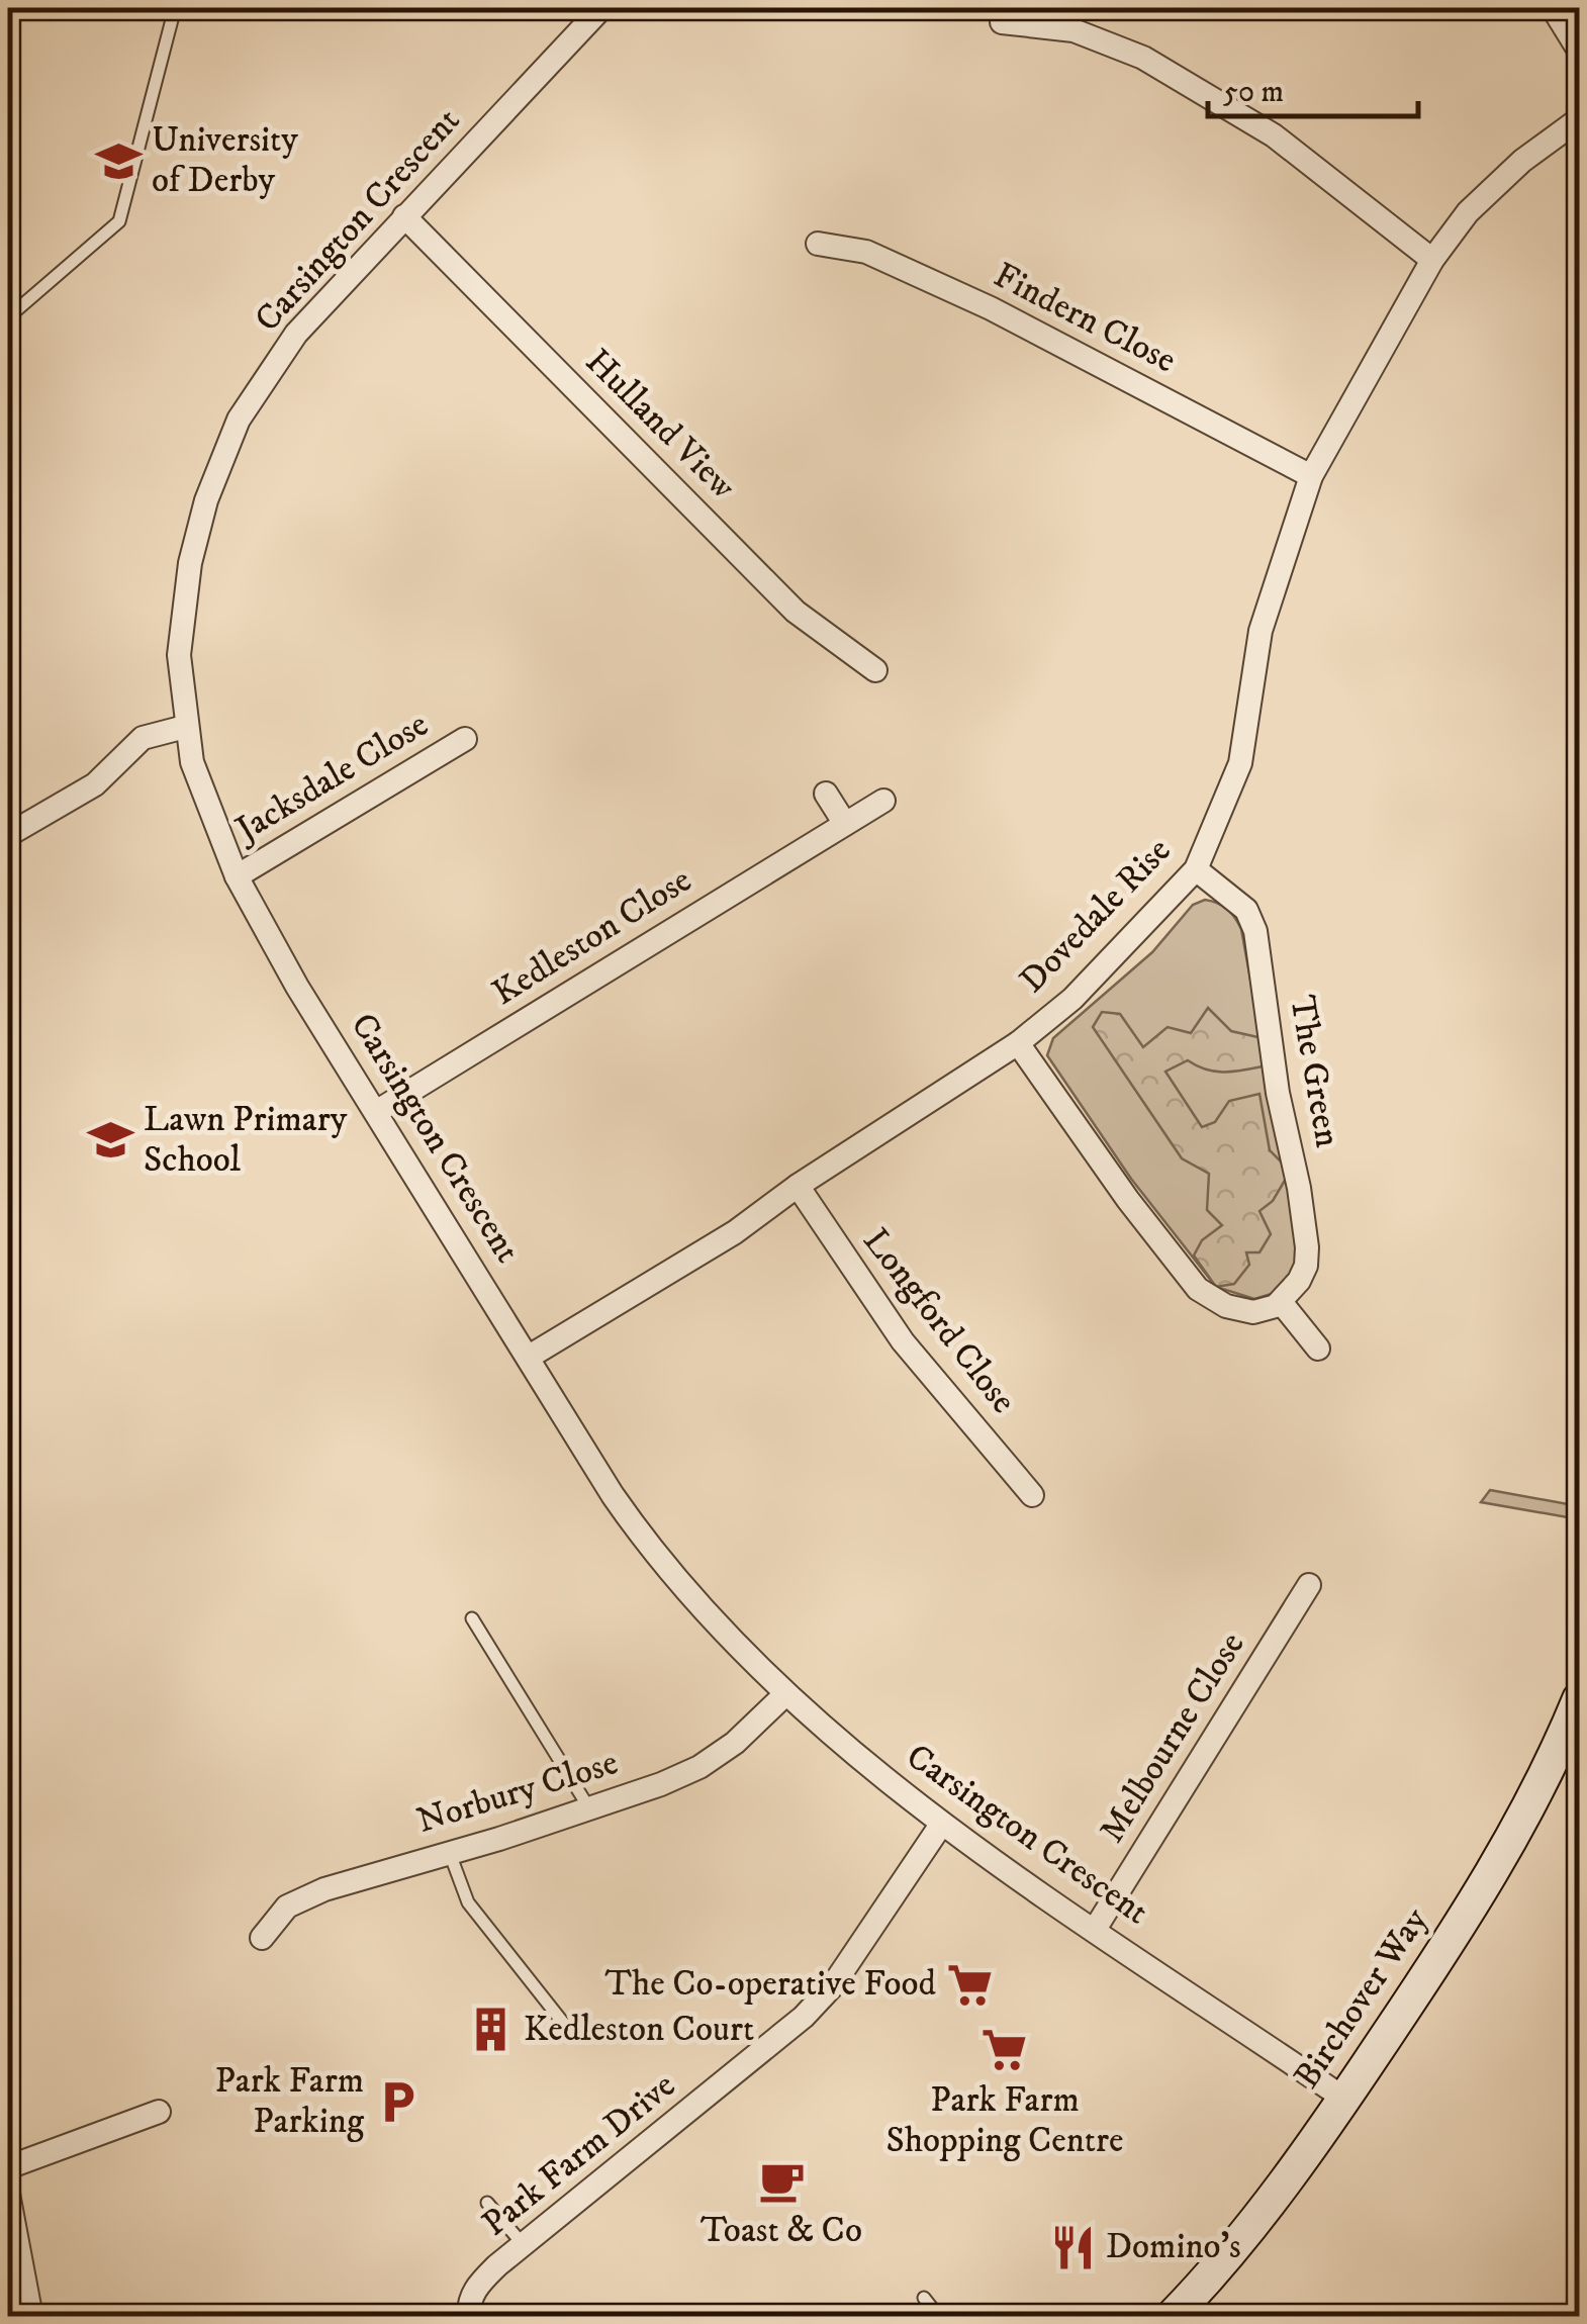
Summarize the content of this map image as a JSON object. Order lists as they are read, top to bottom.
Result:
{
  "streets": {
    "street": [
      "Carsington Crescent",
      "Findern Close",
      "Hulland View",
      "Jacksdale Close",
      "Dovedale Rise",
      "Kedleston Close",
      "The Green",
      "Longford Close",
      "Melbourne Close",
      "Norbury Close",
      "Birchover Way",
      "Park Farm Drive"
    ]
  },
  "crossings": [
    ["Carsington Crescent", "Hulland View"],
    ["Carsington Crescent", "Jacksdale Close"],
    ["Carsington Crescent", "Dovedale Rise"],
    ["Carsington Crescent", "Kedleston Close"],
    ["Carsington Crescent", "Melbourne Close"],
    ["Carsington Crescent", "Norbury Close"],
    ["Carsington Crescent", "Birchover Way"],
    ["Carsington Crescent", "Park Farm Drive"],
    ["Findern Close", "Dovedale Rise"],
    ["Dovedale Rise", "The Green"],
    ["Dovedale Rise", "Longford Close"]
  ],
  "places": {
    "school or university": ["University of Derby", "Lawn Primary School"],
    "supermarket": ["The Co-operative Food", "Park Farm Shopping Centre"],
    "building": ["Kedleston Court"],
    "parking": ["Park Farm Parking"],
    "cafe": ["Toast & Co"],
    "restaurant": ["Domino's"]
  },
  "scale_bar": "50 m"
}
